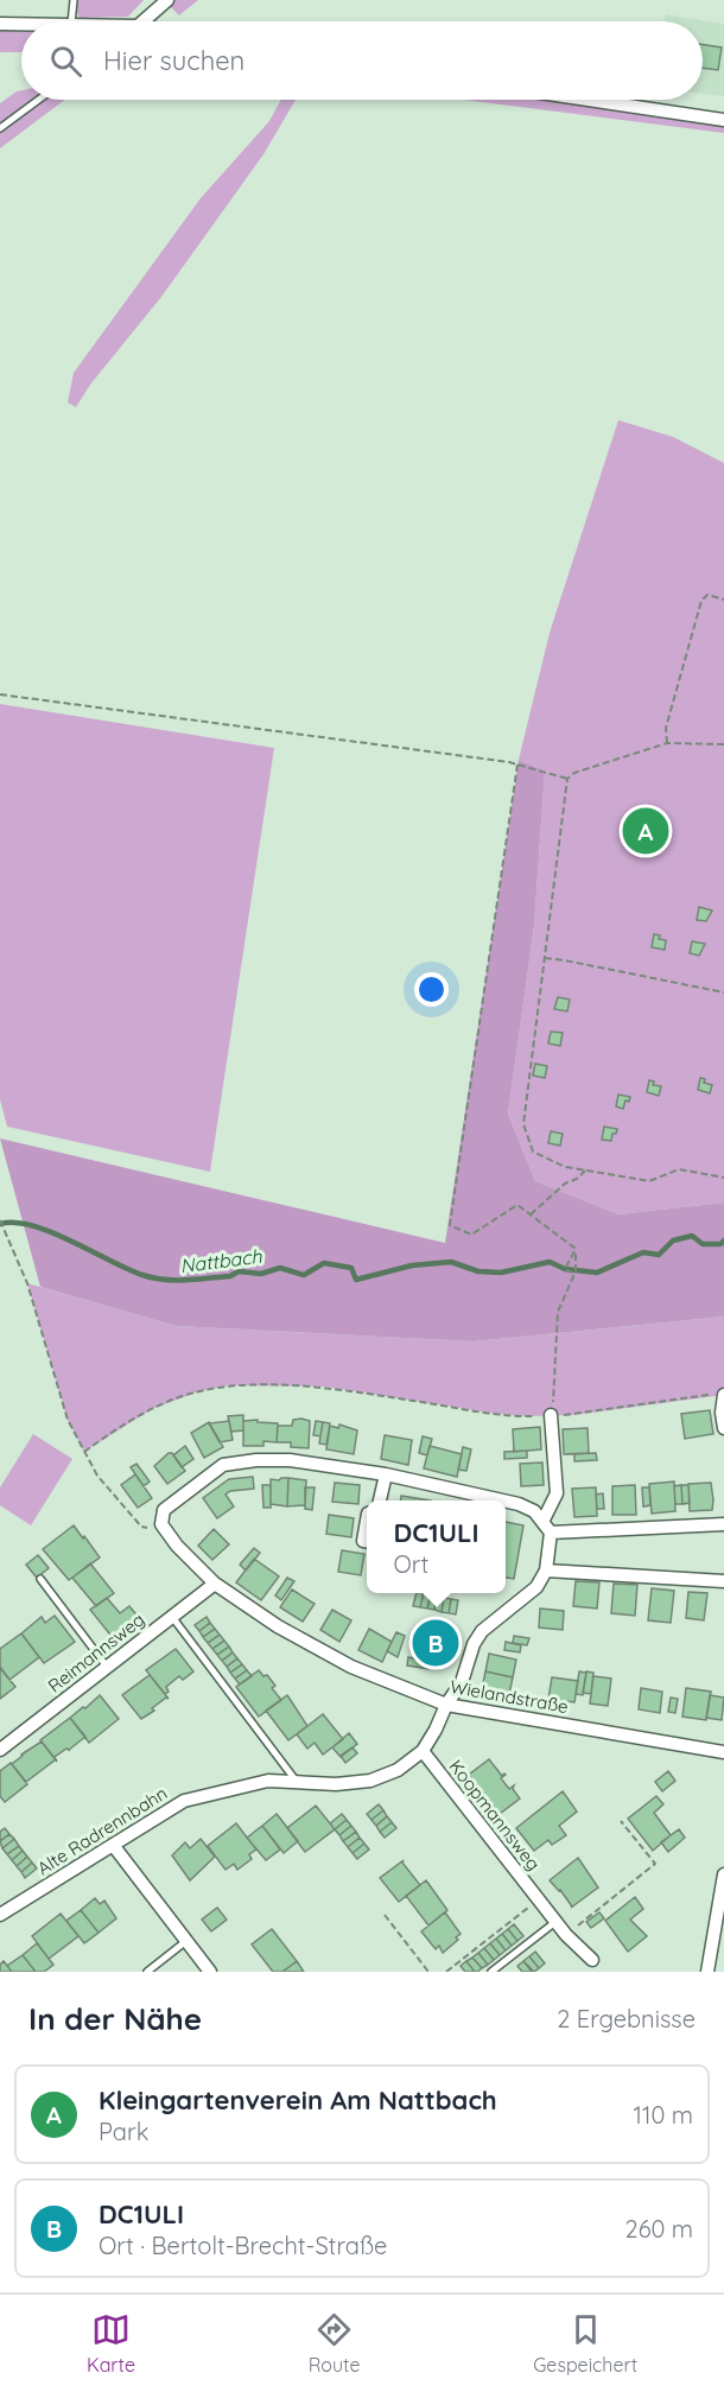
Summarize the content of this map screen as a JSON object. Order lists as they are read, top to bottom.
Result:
{
  "streets": {
    "street": [
      "Reimannsweg",
      "Wielandstraße",
      "Koopmannsweg",
      "Alte Radrennbahn"
    ]
  },
  "crossings": [
    ["Reimannsweg", "Wielandstraße"],
    ["Wielandstraße", "Alte Radrennbahn"],
    ["Koopmannsweg", "Alte Radrennbahn"]
  ],
  "water": ["Nattbach"],
  "page": {
    "search": "Hier suchen",
    "pins": ["A", "B"],
    "popup": ["DC1ULI", "Ort"],
    "heading": ["In der Nähe", "2 Ergebnisse"],
    "list": [
      {
        "mark": "A",
        "name": "Kleingartenverein Am Nattbach",
        "note": "Park",
        "value": "110 m"
      },
      {
        "mark": "B",
        "name": "DC1ULI",
        "note": "Ort · Bertolt-Brecht-Straße",
        "value": "260 m"
      }
    ],
    "nav": ["Karte", "Route", "Gespeichert"]
  }
}
